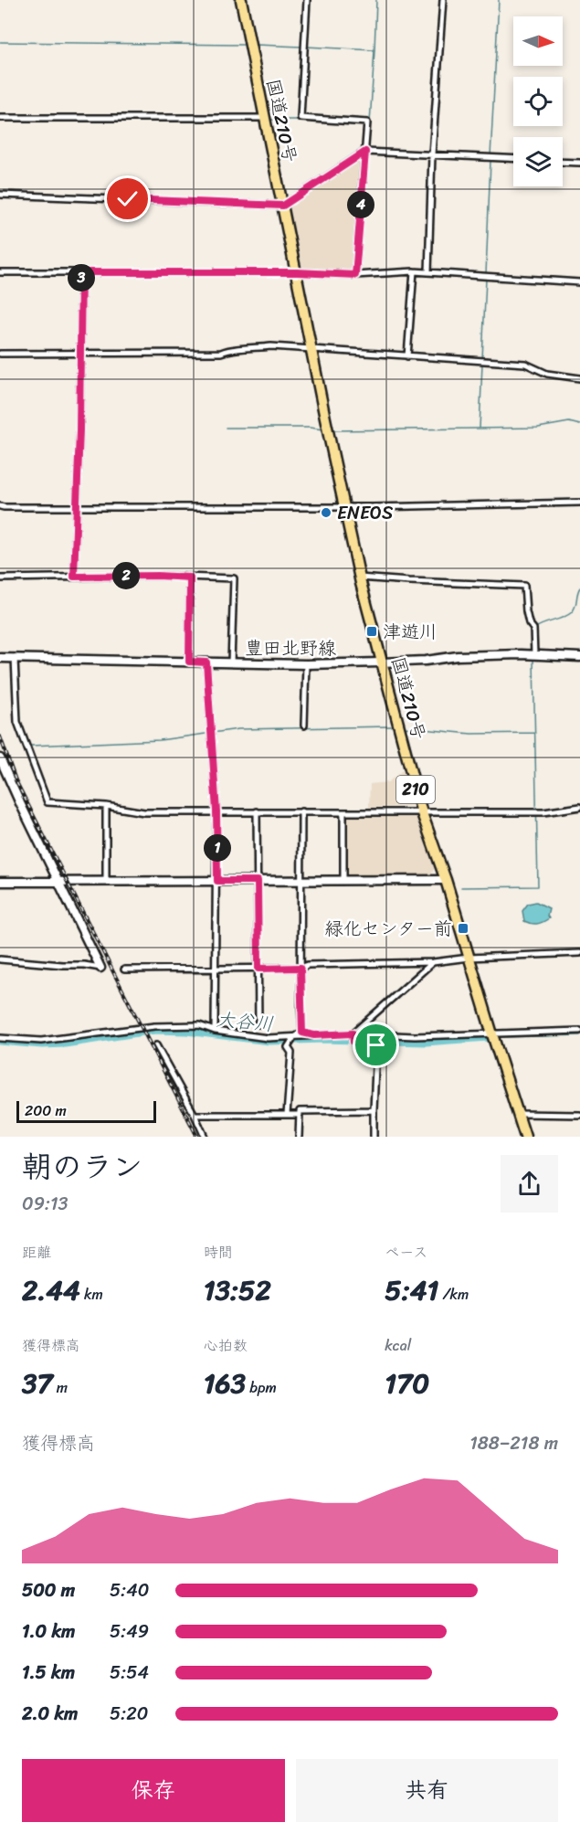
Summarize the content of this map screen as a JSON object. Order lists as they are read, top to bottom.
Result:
{
  "streets": {
    "highway": ["国道210号", "210"],
    "street": ["豊田北野線"]
  },
  "crossings": [
    ["国道210号", "豊田北野線"]
  ],
  "water": ["大谷川"],
  "places": {
    "other": ["ENEOS"],
    "transit": ["津遊川", "緑化センター前"]
  },
  "scale_bar": "200 m",
  "north": "right",
  "page": {
    "pins": [
      "4",
      "3",
      "2",
      "1"
    ],
    "scale": "200 m",
    "heading": ["朝のラン", "09:13"],
    "stats": [
      ["距離", "2.44 km"],
      ["時間", "13:52"],
      ["ペース", "5:41 /km"],
      ["獲得標高", "37 m"],
      ["心拍数", "163 bpm"],
      ["kcal", "170"]
    ],
    "chart": ["獲得標高", "188–218 m"],
    "list": [
      {
        "name": "500 m",
        "note": "5:40"
      },
      {
        "name": "1.0 km",
        "note": "5:49"
      },
      {
        "name": "1.5 km",
        "note": "5:54"
      },
      {
        "name": "2.0 km",
        "note": "5:20"
      }
    ],
    "buttons": ["保存", "共有"]
  }
}
